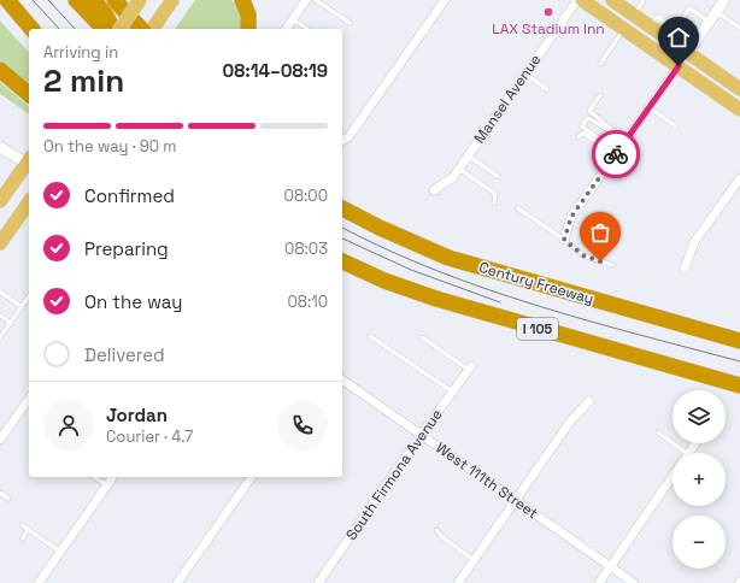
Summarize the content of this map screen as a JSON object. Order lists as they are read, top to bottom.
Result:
{
  "streets": {
    "highway": ["Century Freeway", "I 105"],
    "street": ["Mansel Avenue", "South Firmona Avenue", "West 111th Street"]
  },
  "crossings": [
    ["South Firmona Avenue", "West 111th Street"]
  ],
  "places": ["LAX Stadium Inn"],
  "page": {
    "heading": ["2 min", "Arriving in", "08:14–08:19"],
    "panel": ["Jordan", "Courier · 4.7"],
    "bar": "On the way · 90 m",
    "list": [
      ["Confirmed", "08:00"],
      ["Preparing", "08:03"],
      ["On the way", "08:10"],
      "Delivered"
    ],
    "map_buttons": ["+", "−"]
  }
}
